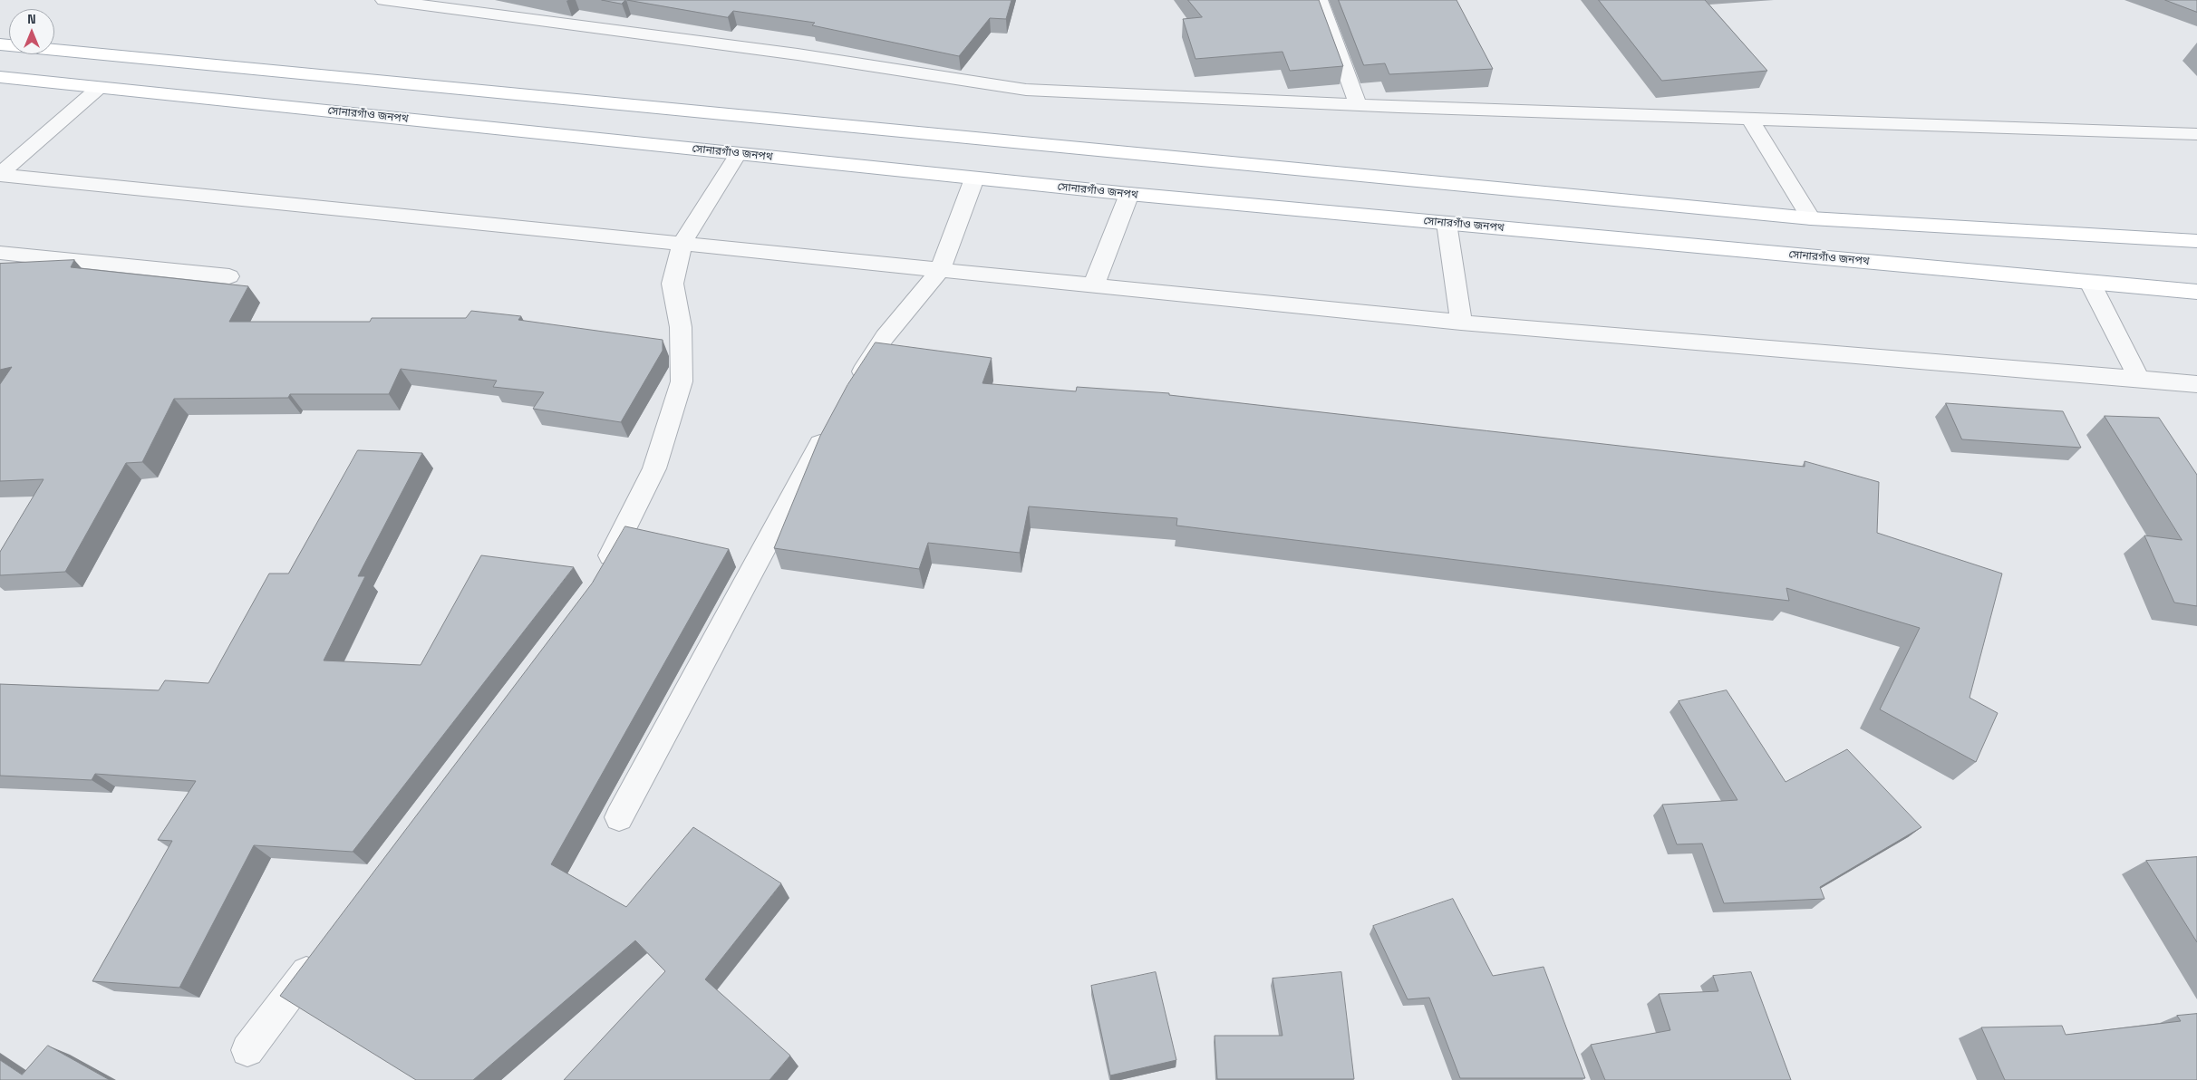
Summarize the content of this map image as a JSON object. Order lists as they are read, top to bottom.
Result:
{
  "streets": {
    "main road": ["সোনারগাঁও জনপথ"]
  },
  "north": "top"
}
